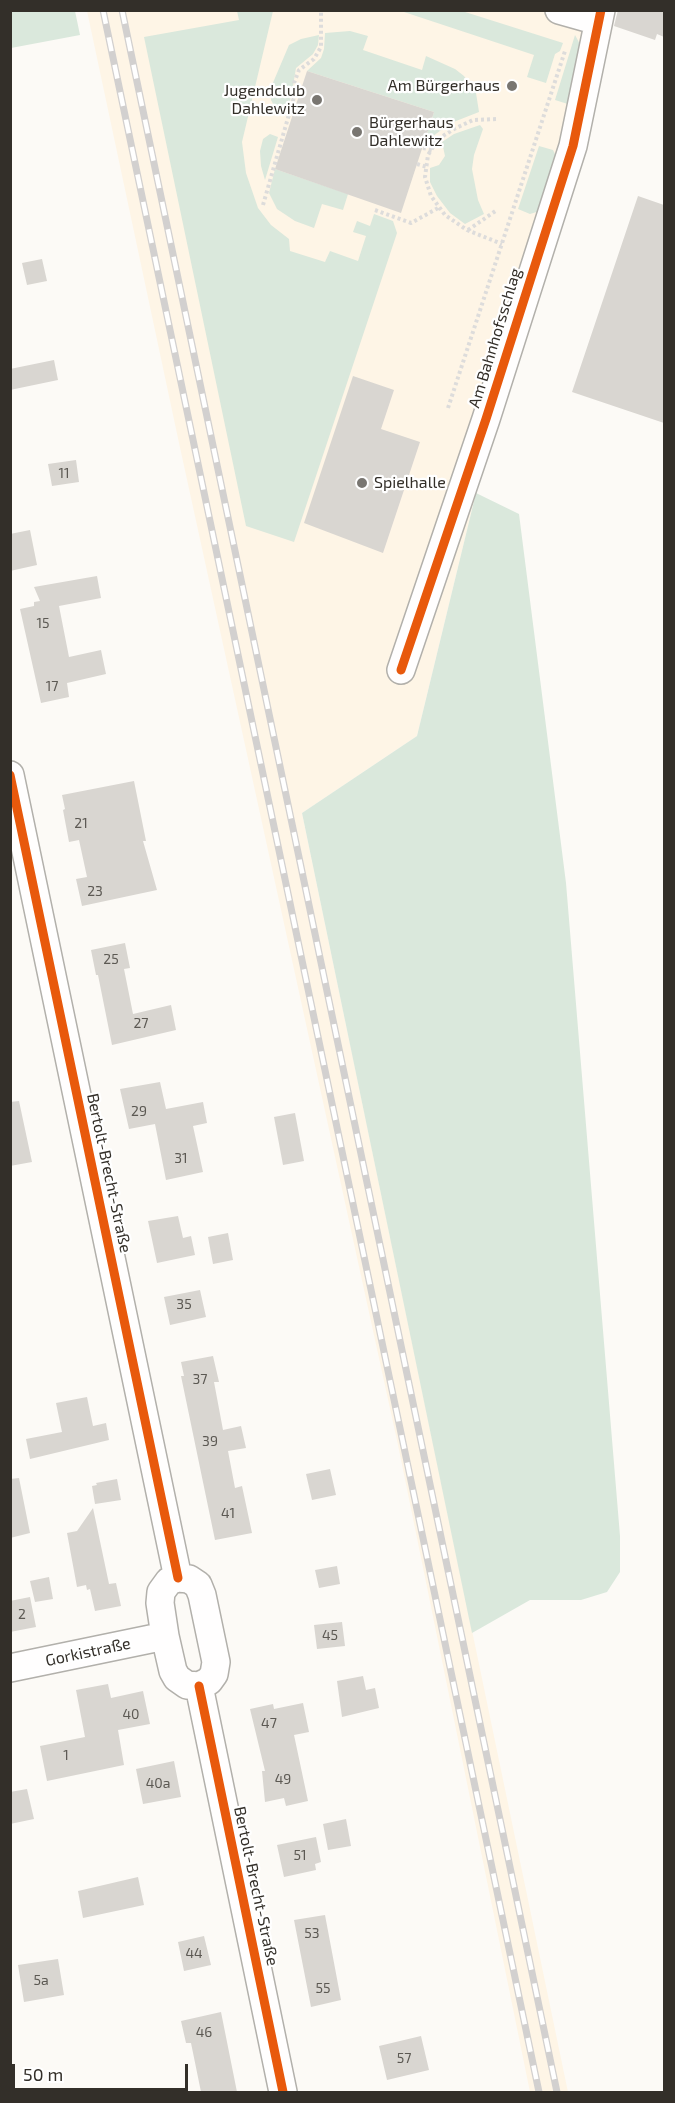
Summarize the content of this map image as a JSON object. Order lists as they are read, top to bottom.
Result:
{
  "streets": {
    "street": ["Am Bahnhofsschlag", "Bertolt-Brecht-Straße", "Gorkistraße"]
  },
  "places": [
    "Am Bürgerhaus",
    "Jugendclub Dahlewitz",
    "Bürgerhaus Dahlewitz",
    "Spielhalle"
  ],
  "house_numbers": [
    "11",
    "15",
    "17",
    "21",
    "23",
    "25",
    "27",
    "29",
    "31",
    "35",
    "37",
    "39",
    "41",
    "2",
    "45",
    "40",
    "47",
    "1",
    "49",
    "40a",
    "51",
    "53",
    "44",
    "5a",
    "55",
    "46",
    "57"
  ],
  "scale_bar": "50 m"
}
